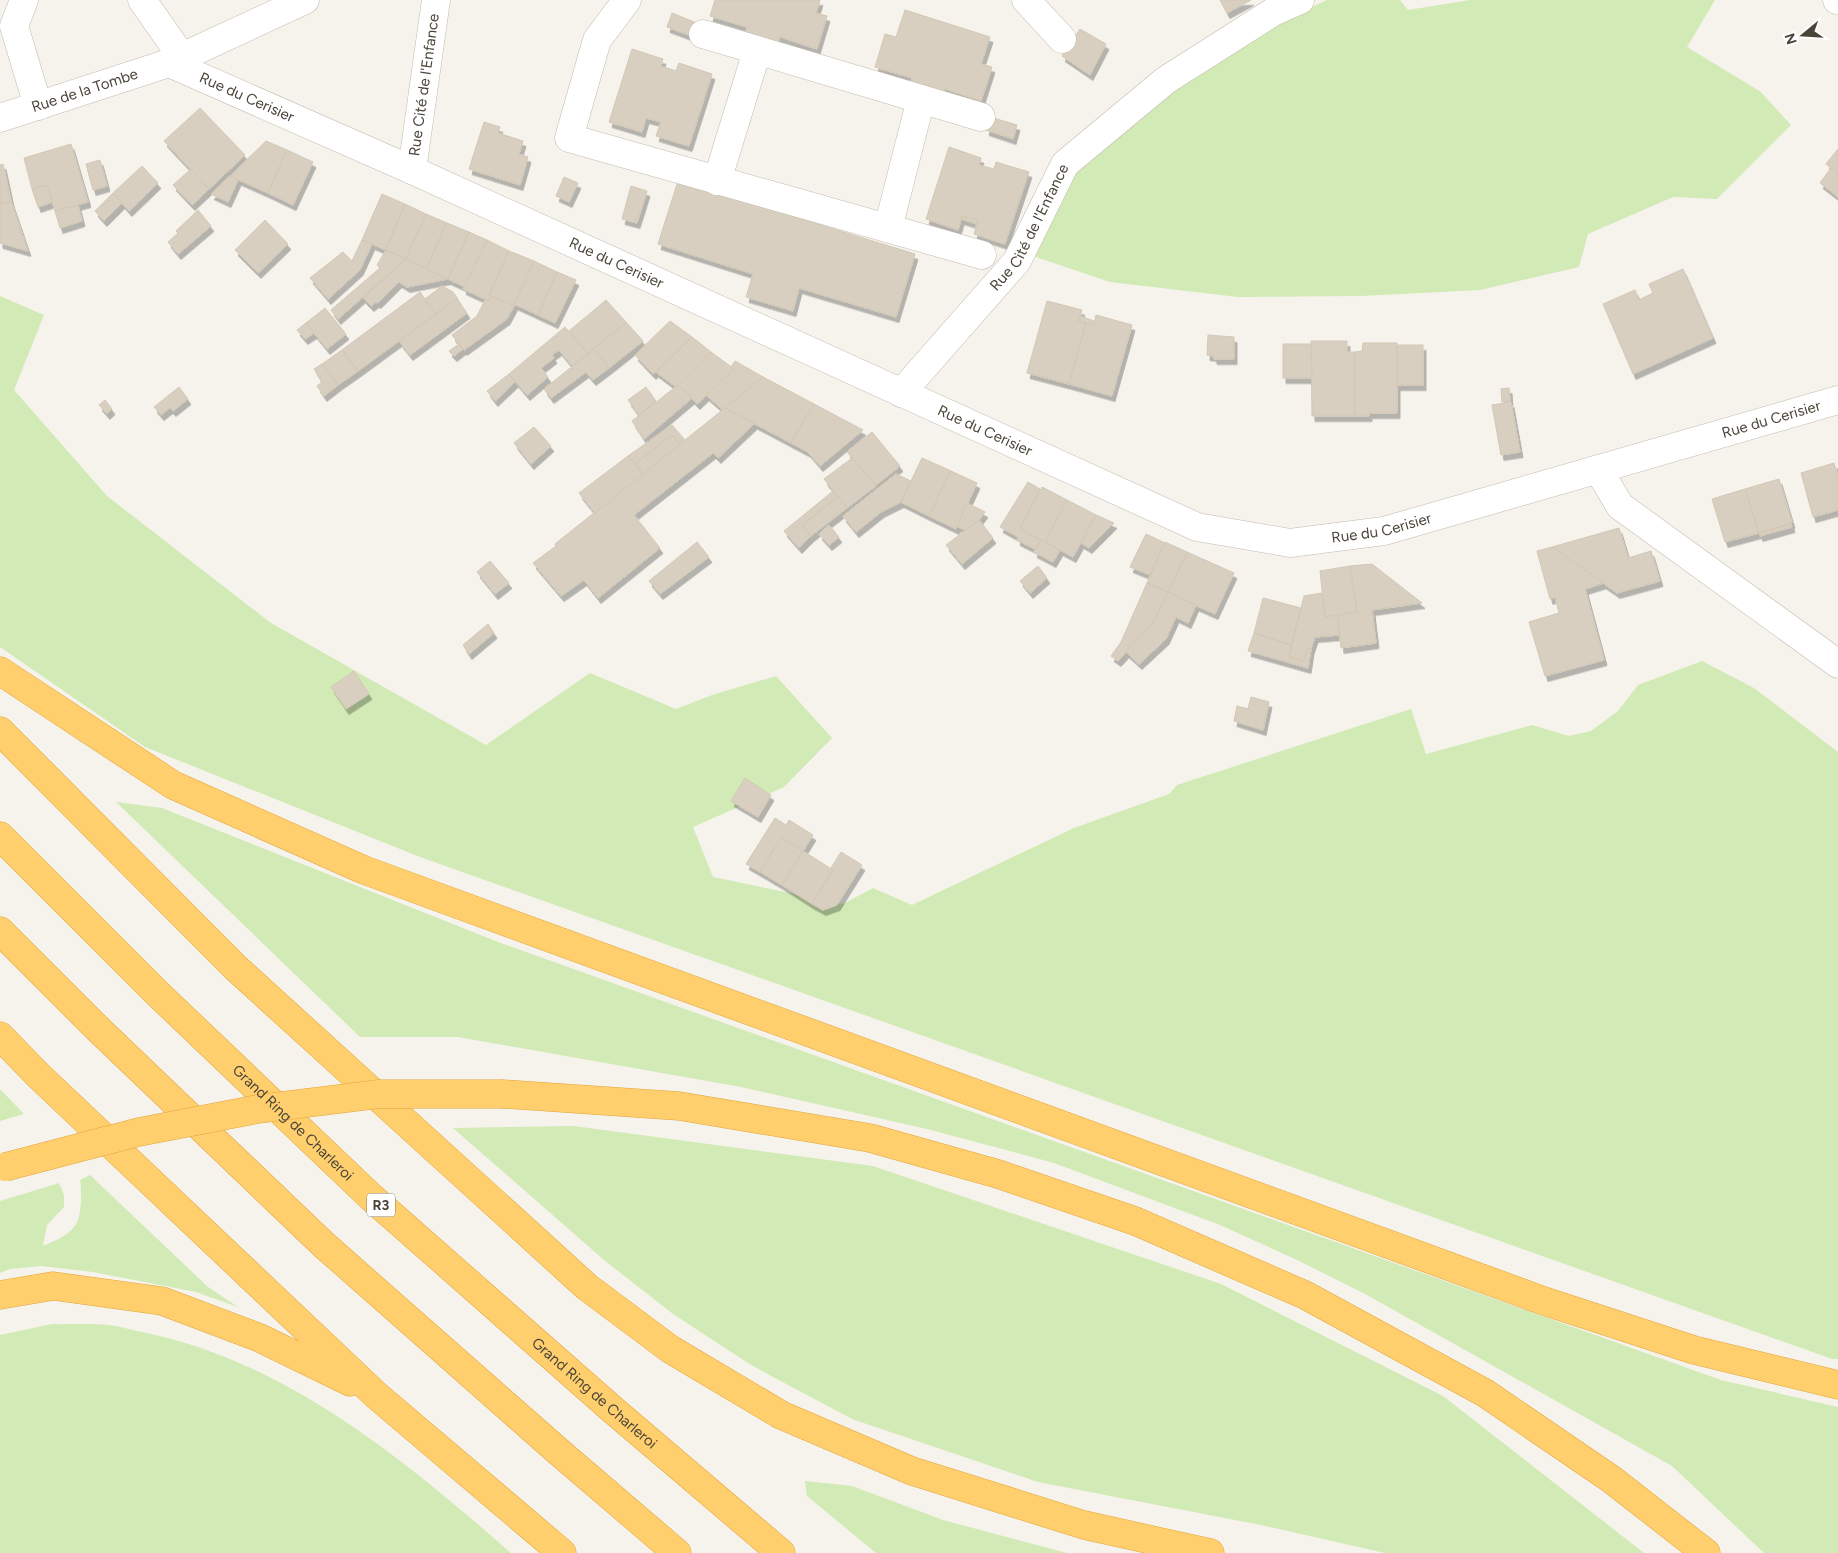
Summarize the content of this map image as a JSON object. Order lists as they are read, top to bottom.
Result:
{
  "streets": {
    "highway": ["Grand Ring de Charleroi", "R3"],
    "street": ["Rue Cité de l'Enfance", "Rue de la Tombe", "Rue du Cerisier"]
  },
  "crossings": [
    ["Rue Cité de l'Enfance", "Rue du Cerisier"],
    ["Rue de la Tombe", "Rue du Cerisier"]
  ],
  "north": "left"
}
